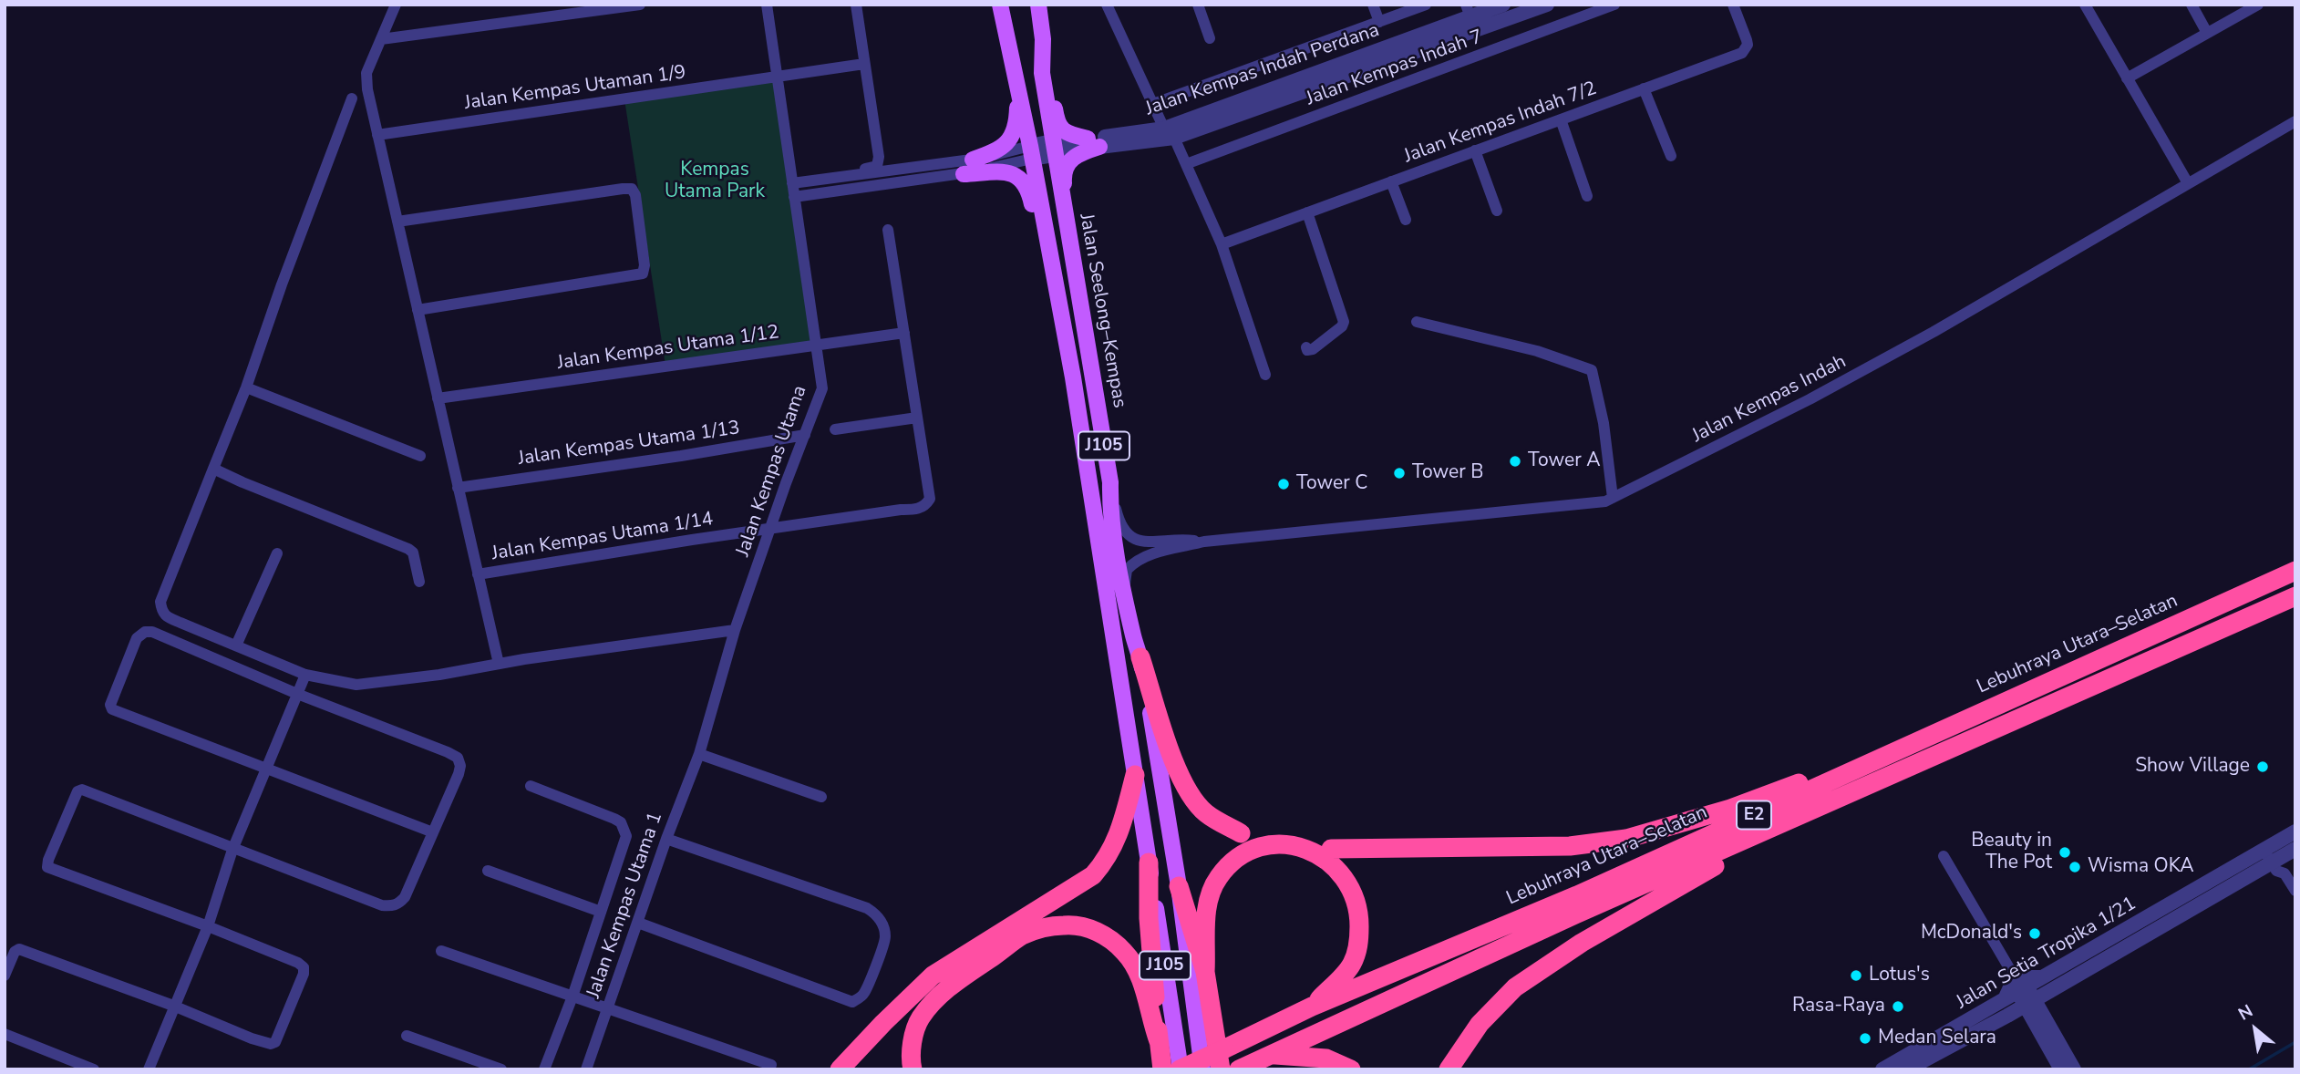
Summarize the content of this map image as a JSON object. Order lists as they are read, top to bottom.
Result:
{
  "streets": {
    "highway": ["Lebuhraya Utara–Selatan", "E2"],
    "main road": ["Jalan Seelong–Kempas", "J105"],
    "street": [
      "Jalan Kempas Indah 7",
      "Jalan Kempas Indah Perdana",
      "Jalan Kempas Utaman 1/9",
      "Jalan Kempas Indah 7/2",
      "Jalan Kempas Utama 1/12",
      "Jalan Kempas Indah",
      "Jalan Kempas Utama 1/13",
      "Jalan Kempas Utama",
      "Jalan Kempas Utama 1/14",
      "Jalan Kempas Utama 1",
      "Jalan Setia Tropika 1/21"
    ]
  },
  "crossings": [
    ["Jalan Kempas Indah Perdana", "Jalan Seelong–Kempas"],
    ["Jalan Kempas Indah Perdana", "J105"],
    ["Jalan Kempas Utaman 1/9", "Jalan Kempas Utama"],
    ["Jalan Seelong–Kempas", "J105"],
    ["Jalan Kempas Utama 1/12", "Jalan Kempas Utama"],
    ["Jalan Kempas Utama 1/13", "Jalan Kempas Utama"],
    ["J105", "Lebuhraya Utara–Selatan"],
    ["Jalan Kempas Utama", "Jalan Kempas Utama 1/14"],
    ["Jalan Kempas Utama", "Jalan Kempas Utama 1"]
  ],
  "parks": ["Kempas Utama Park"],
  "places": [
    "Tower A",
    "Tower B",
    "Tower C",
    "Show Village",
    "Beauty in The Pot",
    "Wisma OKA",
    "McDonald's",
    "Lotus's",
    "Rasa-Raya",
    "Medan Selara"
  ],
  "north": "top left"
}
